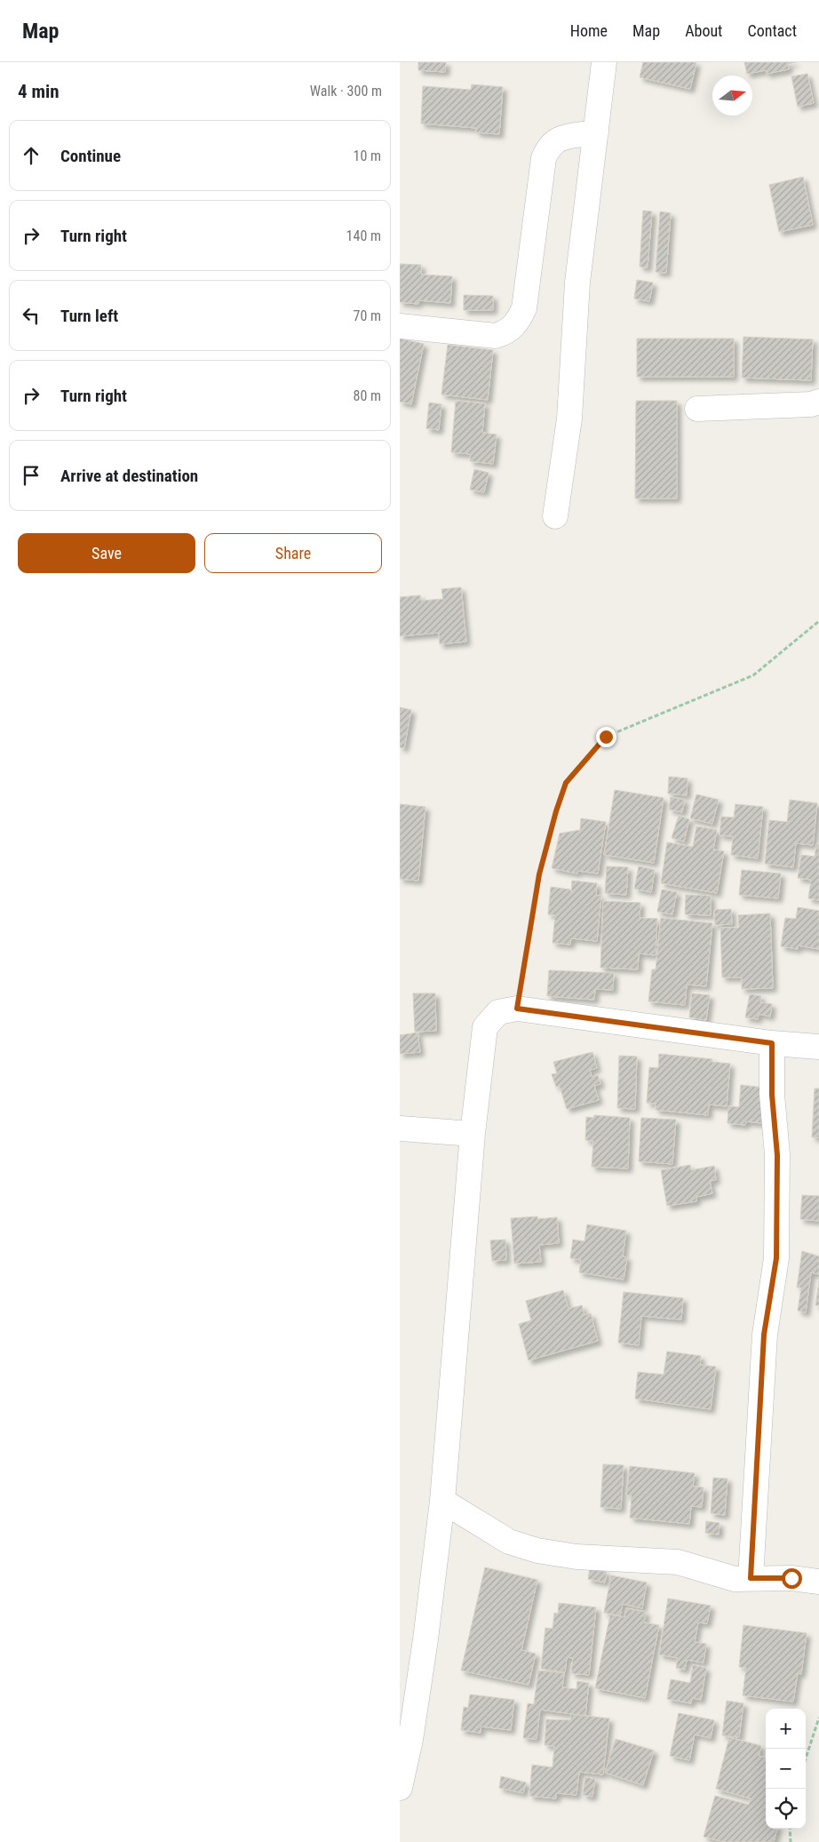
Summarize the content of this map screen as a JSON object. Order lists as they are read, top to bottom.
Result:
{
  "north": "right",
  "page": {
    "header": "Map",
    "nav": [
      "Home",
      "Map",
      "About",
      "Contact"
    ],
    "heading": ["4 min", "Walk · 300 m"],
    "list": [
      ["Continue", "10 m"],
      ["Turn right", "140 m"],
      ["Turn left", "70 m"],
      ["Turn right", "80 m"],
      "Arrive at destination"
    ],
    "buttons": ["Save", "Share"],
    "map_buttons": ["+", "−"]
  }
}
